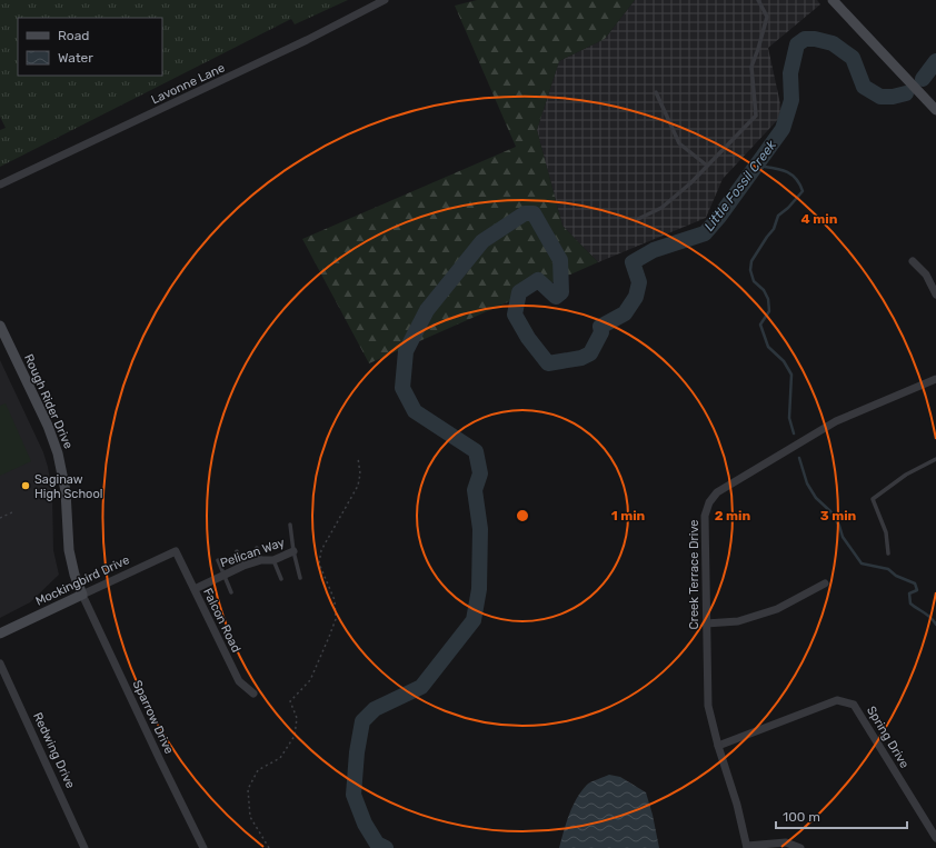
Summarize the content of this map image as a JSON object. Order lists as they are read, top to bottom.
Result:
{
  "streets": {
    "street": [
      "Lavonne Lane",
      "Rough Rider Drive",
      "Pelican Way",
      "Creek Terrace Drive",
      "Mockingbird Drive",
      "Falcon Road",
      "Sparrow Drive",
      "Spring Drive",
      "Redwing Drive"
    ]
  },
  "crossings": [
    ["Rough Rider Drive", "Mockingbird Drive"],
    ["Rough Rider Drive", "Sparrow Drive"],
    ["Pelican Way", "Falcon Road"],
    ["Creek Terrace Drive", "Spring Drive"],
    ["Mockingbird Drive", "Falcon Road"],
    ["Mockingbird Drive", "Sparrow Drive"]
  ],
  "water": ["Little Fossil Creek"],
  "places": ["Saginaw High School"],
  "legend": ["Road", "Water"],
  "scale_bar": "100 m",
  "rings": [
    "4 min",
    "1 min",
    "2 min",
    "3 min"
  ]
}
